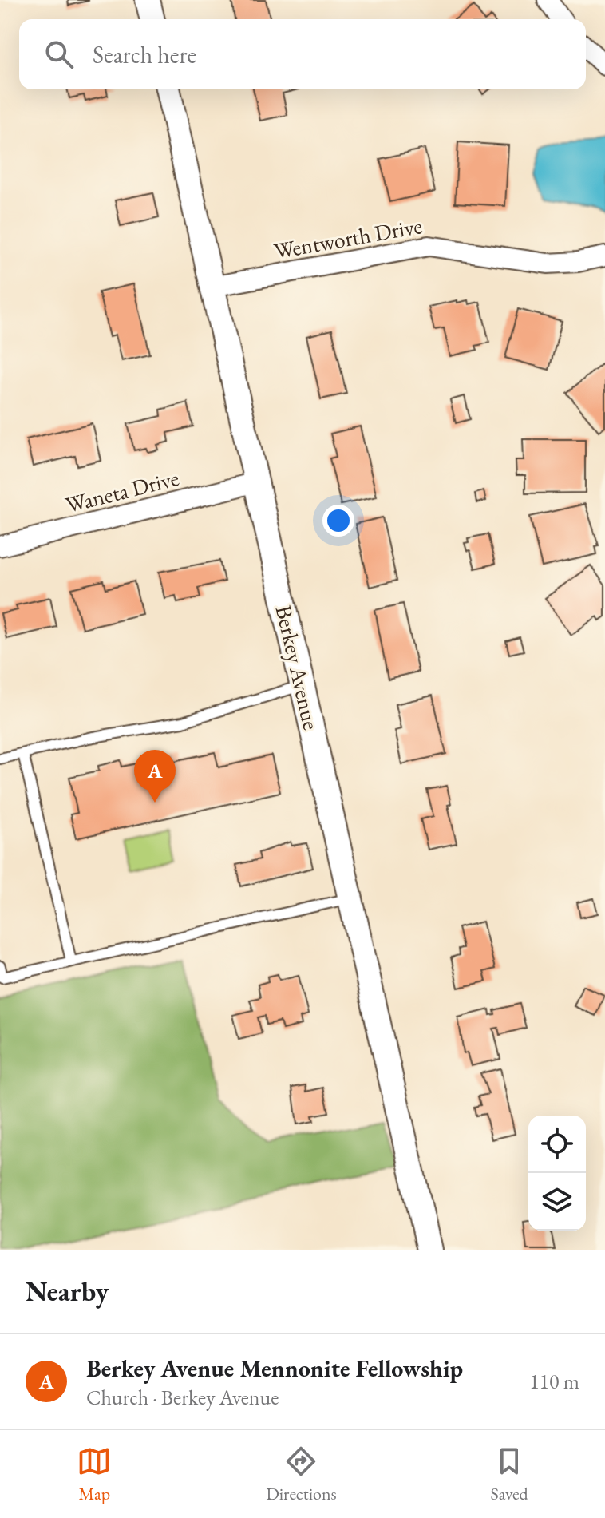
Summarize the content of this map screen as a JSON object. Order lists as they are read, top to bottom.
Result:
{
  "streets": {
    "street": ["Wentworth Drive", "Waneta Drive", "Berkey Avenue"]
  },
  "crossings": [
    ["Wentworth Drive", "Berkey Avenue"],
    ["Waneta Drive", "Berkey Avenue"]
  ],
  "page": {
    "search": "Search here",
    "pins": "A",
    "heading": "Nearby",
    "list": [
      {
        "mark": "A",
        "name": "Berkey Avenue Mennonite Fellowship",
        "note": "Church · Berkey Avenue",
        "value": "110 m"
      }
    ],
    "nav": ["Map", "Directions", "Saved"]
  }
}
